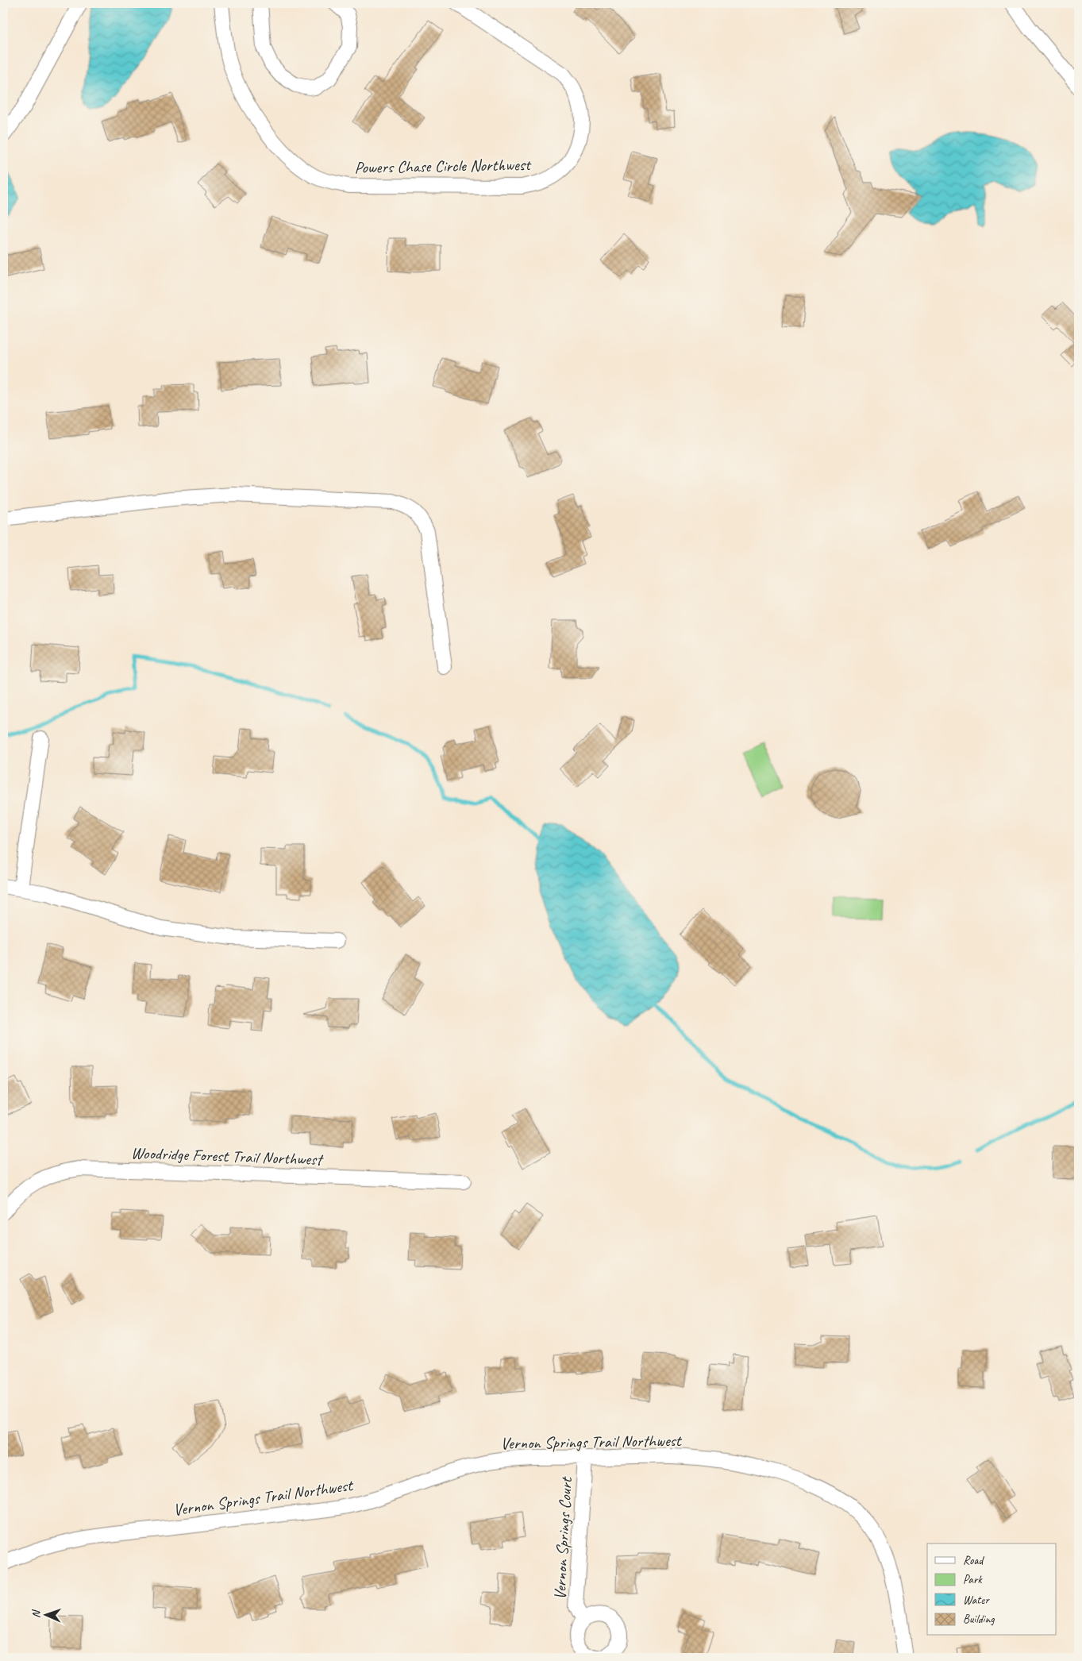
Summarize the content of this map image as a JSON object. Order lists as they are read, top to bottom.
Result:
{
  "streets": {
    "street": [
      "Powers Chase Circle Northwest",
      "Woodridge Forest Trail Northwest",
      "Vernon Springs Trail Northwest",
      "Vernon Springs Court"
    ]
  },
  "crossings": [
    ["Vernon Springs Trail Northwest", "Vernon Springs Court"]
  ],
  "legend": [
    "Road",
    "Park",
    "Water",
    "Building"
  ],
  "north": "left"
}
